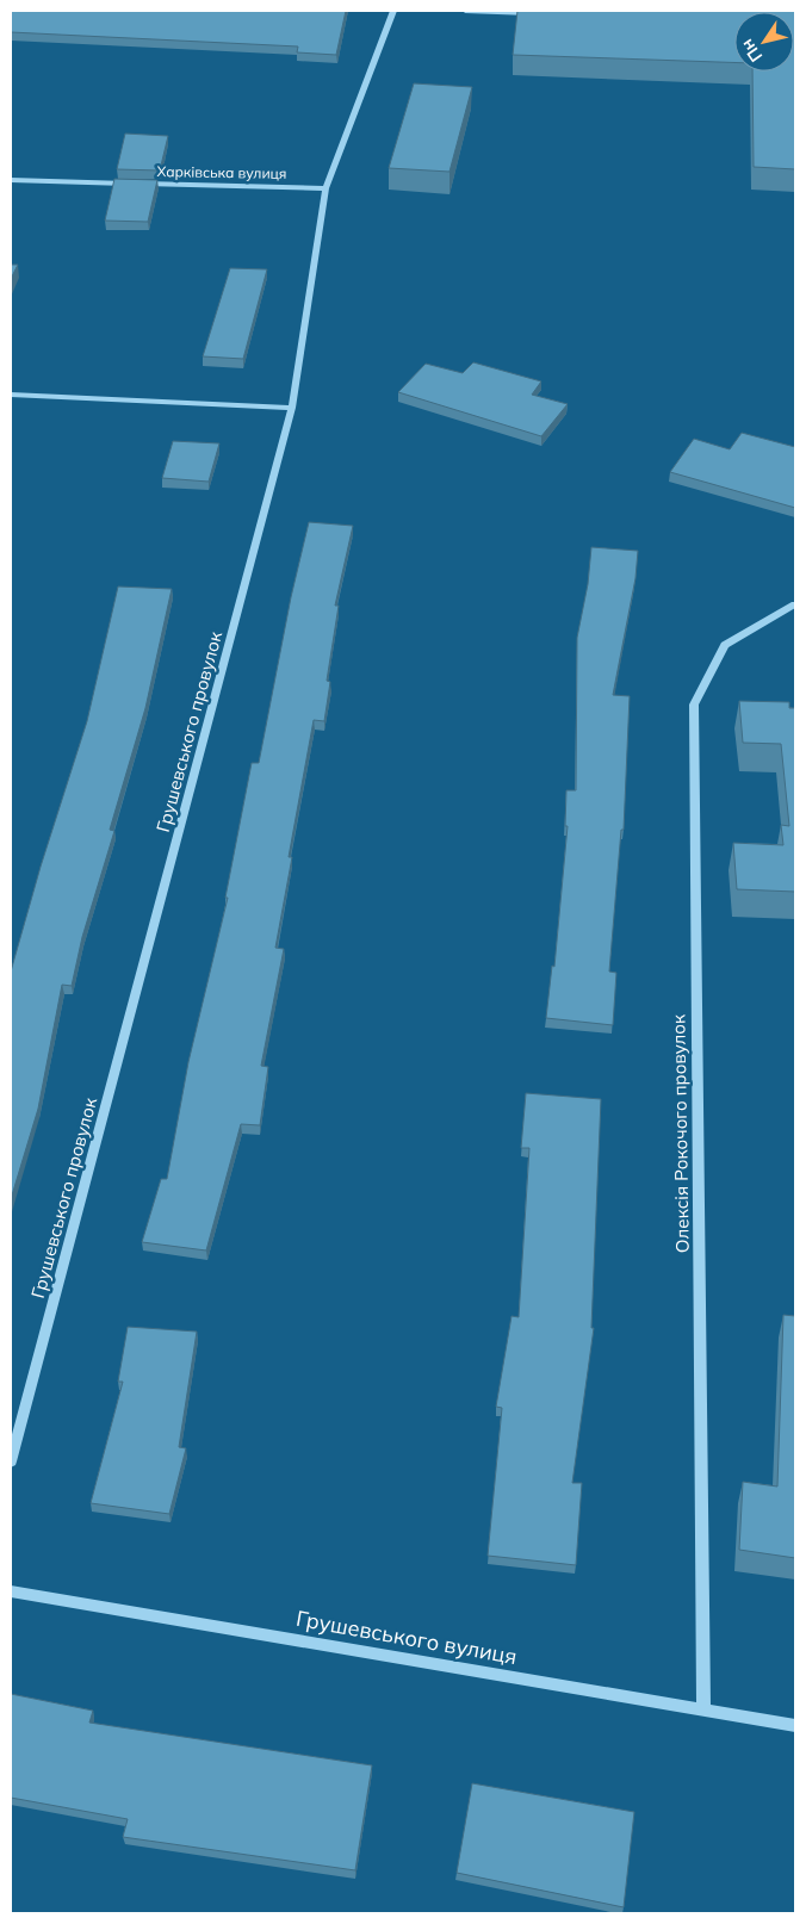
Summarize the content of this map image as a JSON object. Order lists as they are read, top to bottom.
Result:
{
  "streets": {
    "street": [
      "Харківська вулиця",
      "Грушевського провулок",
      "Олексія Рокочого провулок",
      "Грушевського вулиця"
    ]
  },
  "crossings": [
    ["Харківська вулиця", "Грушевського провулок"],
    ["Олексія Рокочого провулок", "Грушевського вулиця"]
  ],
  "north": "bottom left"
}
